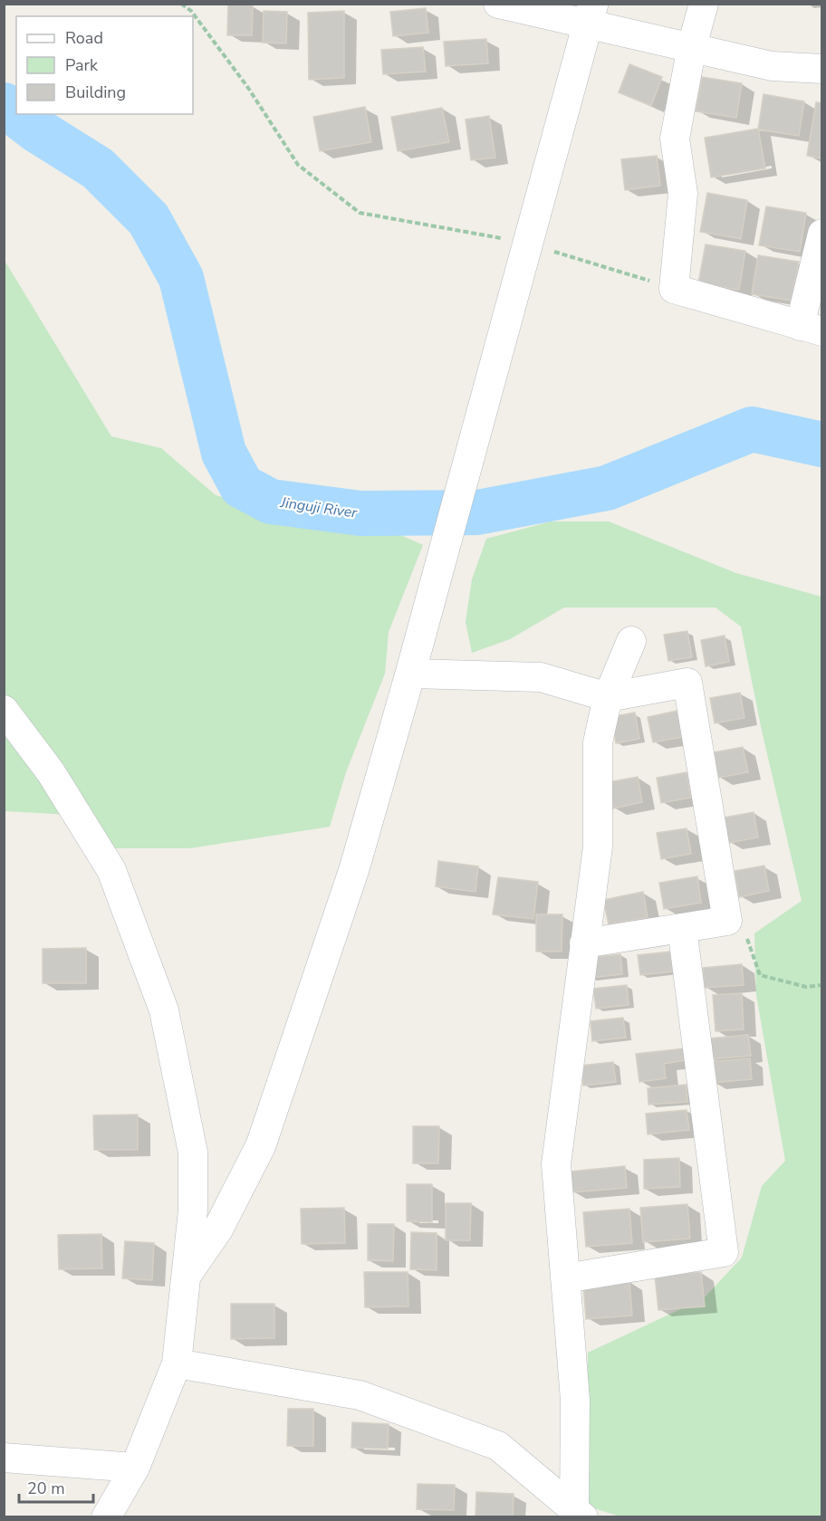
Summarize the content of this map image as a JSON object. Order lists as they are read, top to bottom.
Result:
{
  "water": ["Jinguji River"],
  "legend": ["Road", "Park", "Building"],
  "scale_bar": "20 m"
}
